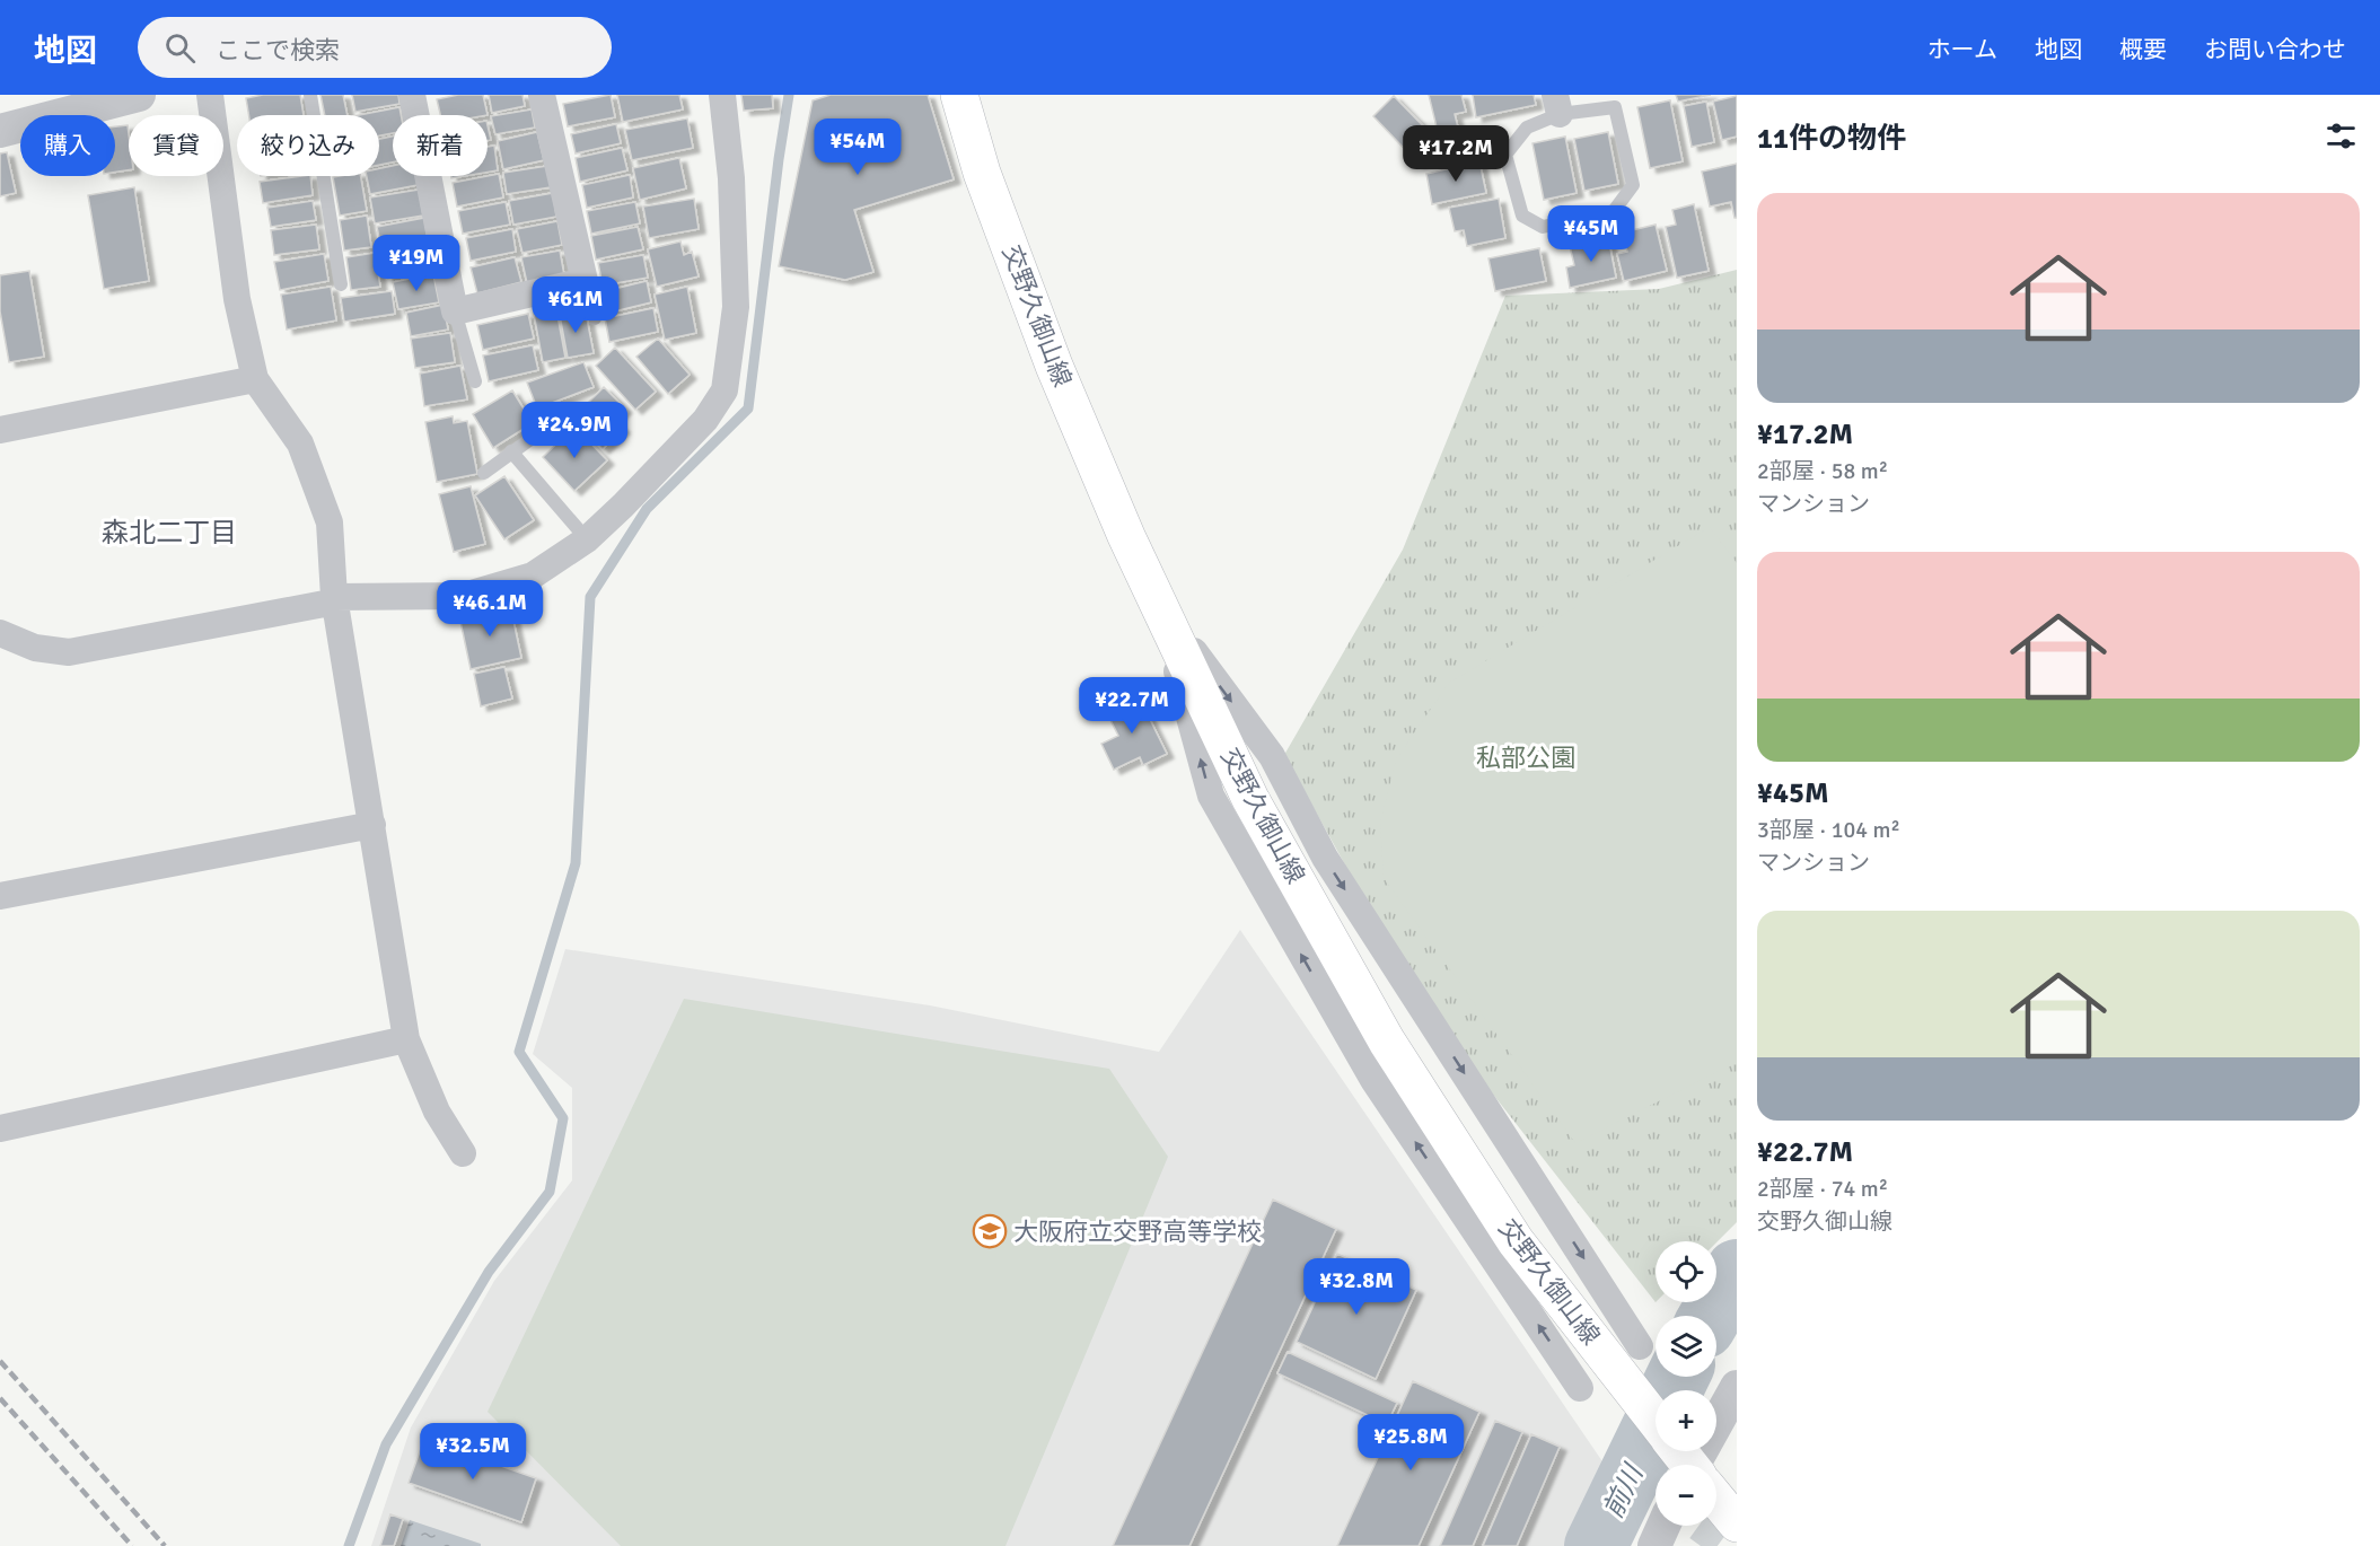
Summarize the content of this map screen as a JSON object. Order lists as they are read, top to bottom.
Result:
{
  "streets": {
    "main road": ["交野久御山線"]
  },
  "districts": ["森北二丁目"],
  "water": ["前川"],
  "parks": ["私部公園"],
  "places": {
    "school or university": ["大阪府立交野高等学校"]
  },
  "page": {
    "header": "地図",
    "search": "ここで検索",
    "nav": [
      "ホーム",
      "地図",
      "概要",
      "お問い合わせ"
    ],
    "heading": "11件の物件",
    "chip": [
      "購入",
      "賃貸",
      "絞り込み",
      "新着"
    ],
    "price": [
      "¥54M",
      "¥17.2M",
      "¥45M",
      "¥19M",
      "¥61M",
      "¥24.9M",
      "¥46.1M",
      "¥22.7M",
      "¥32.8M",
      "¥25.8M",
      "¥32.5M"
    ],
    "list": [
      {
        "name": "¥17.2M",
        "note": "2部屋 · 58 m² · マンション"
      },
      {
        "name": "¥45M",
        "note": "3部屋 · 104 m² · マンション"
      },
      {
        "name": "¥22.7M",
        "note": "2部屋 · 74 m² · 交野久御山線"
      }
    ],
    "map_buttons": ["+", "−"]
  }
}
